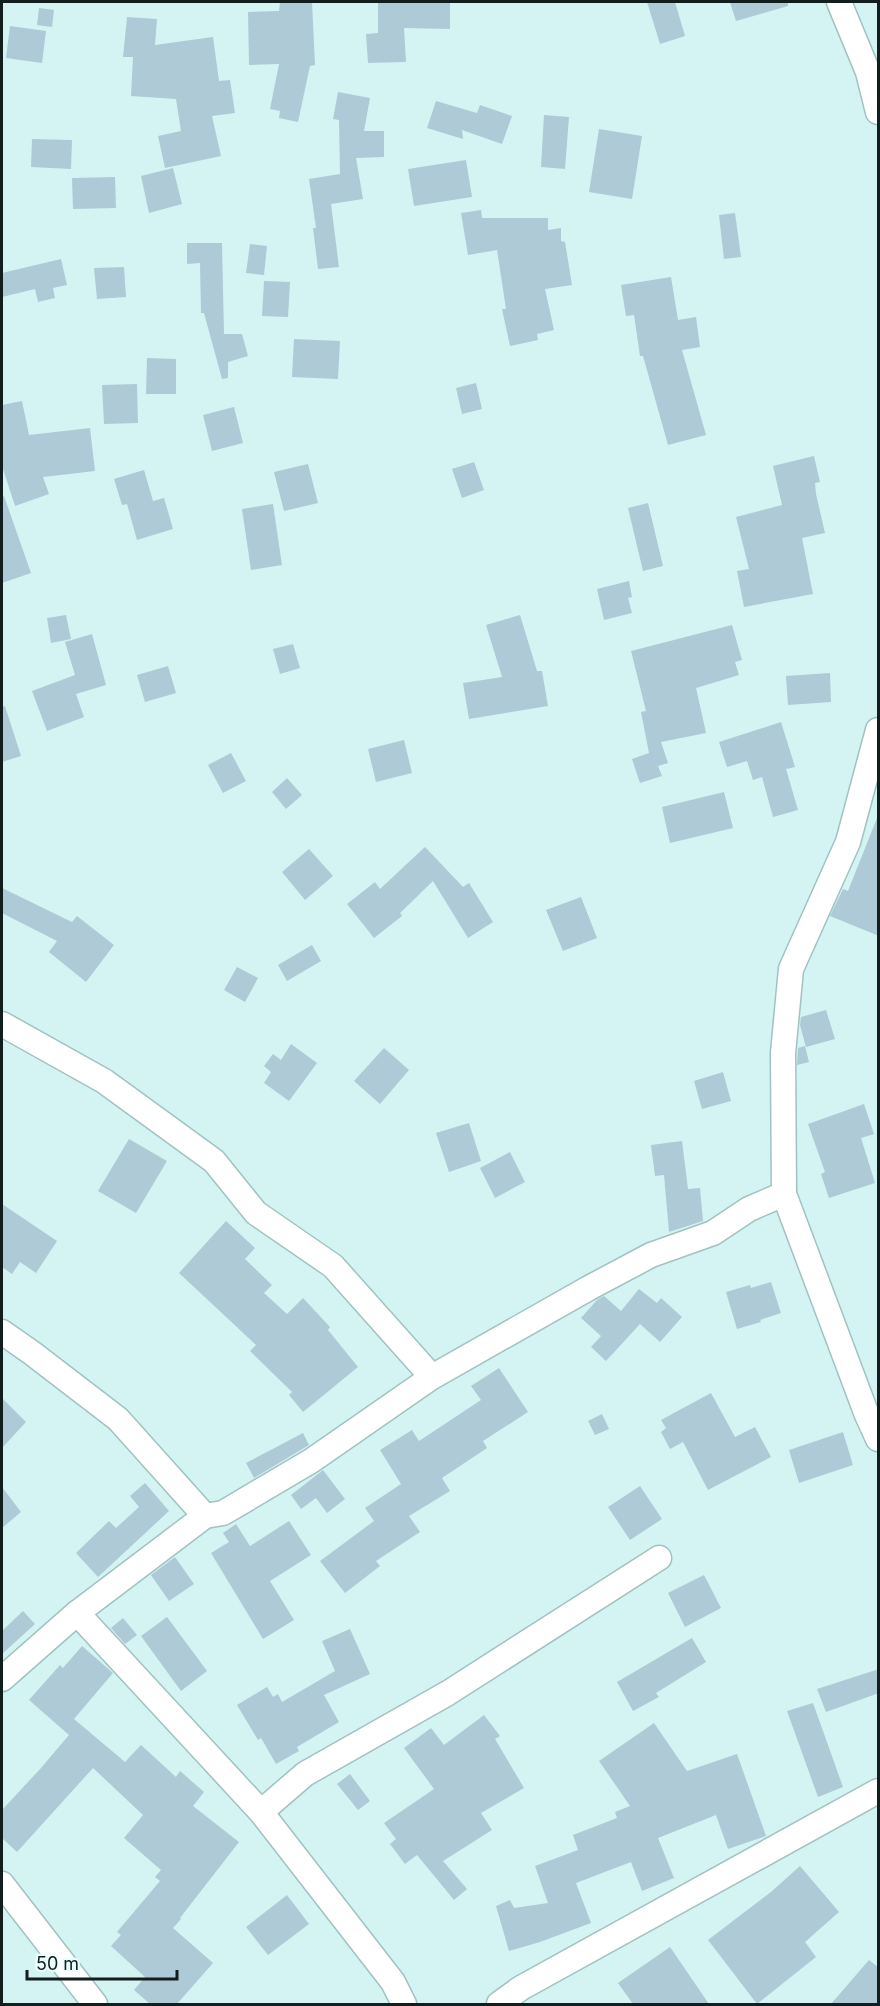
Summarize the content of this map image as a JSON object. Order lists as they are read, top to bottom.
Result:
{
  "scale_bar": "50 m"
}
